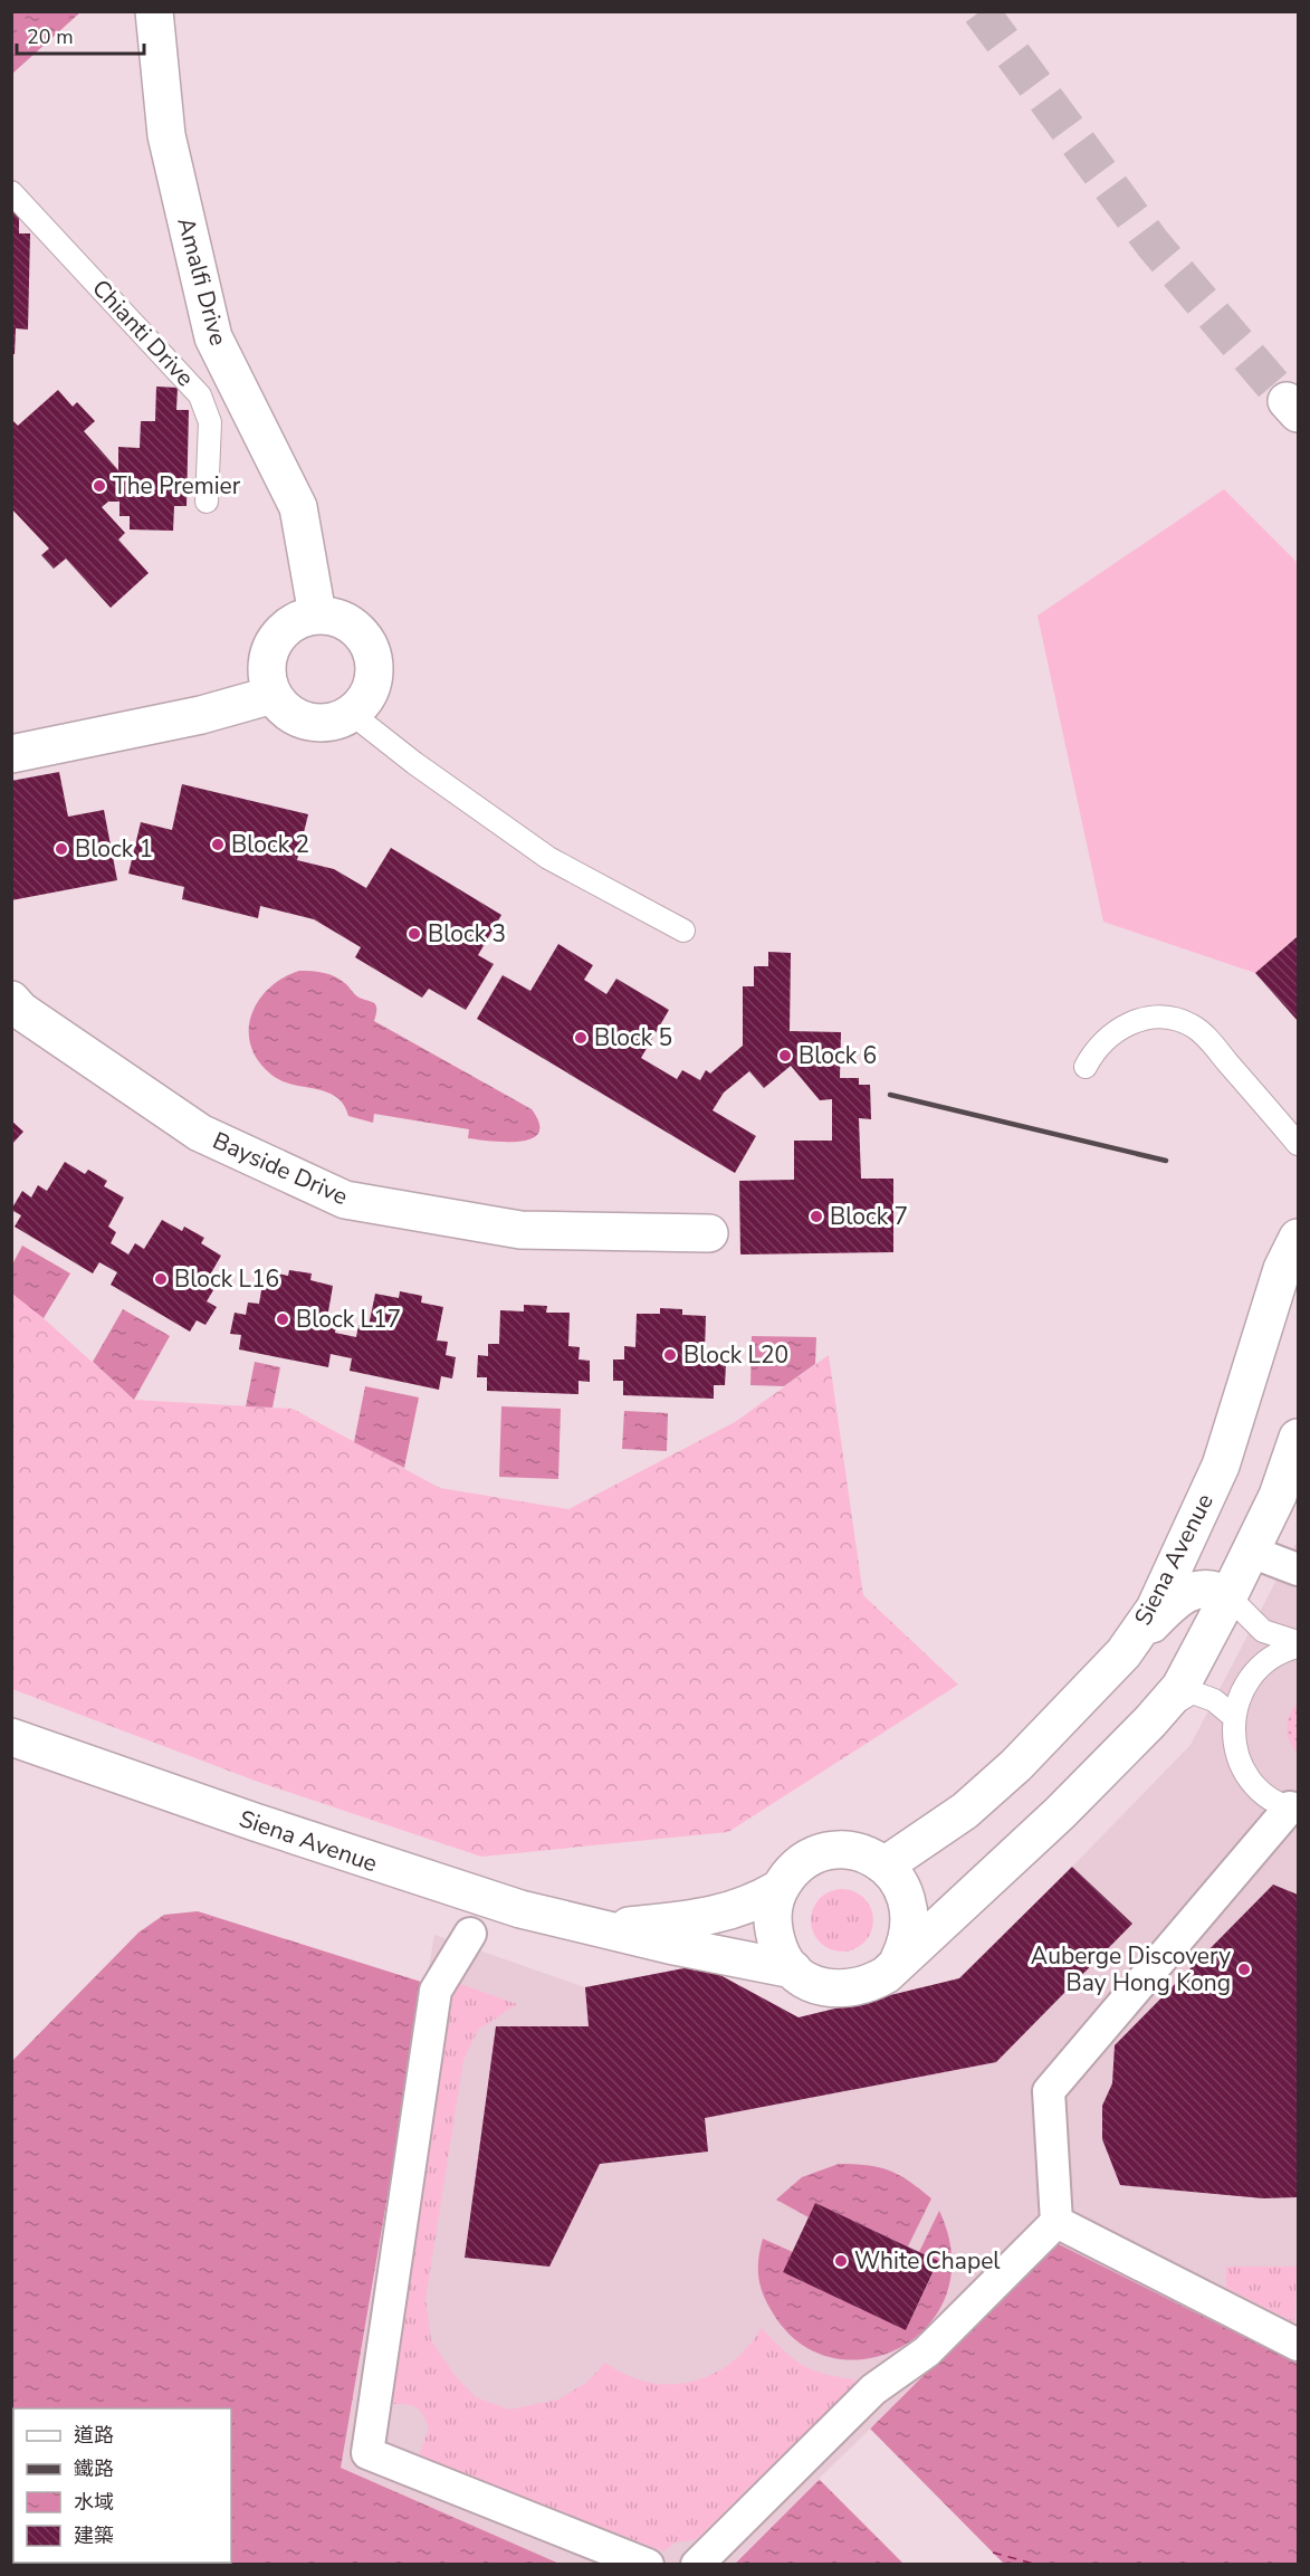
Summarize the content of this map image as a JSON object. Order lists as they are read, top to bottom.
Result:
{
  "streets": {
    "street": ["Amalfi Drive", "Bayside Drive", "Siena Avenue"],
    "lane": ["Chianti Drive"]
  },
  "places": [
    "The Premier",
    "Block 2",
    "Block 1",
    "Block 3",
    "Block 5",
    "Block 6",
    "Block 7",
    "Block L16",
    "Block L17",
    "Block L20",
    "Auberge Discovery Bay Hong Kong",
    "White Chapel"
  ],
  "legend": [
    "道路",
    "鐵路",
    "水域",
    "建築"
  ],
  "scale_bar": "20 m"
}
